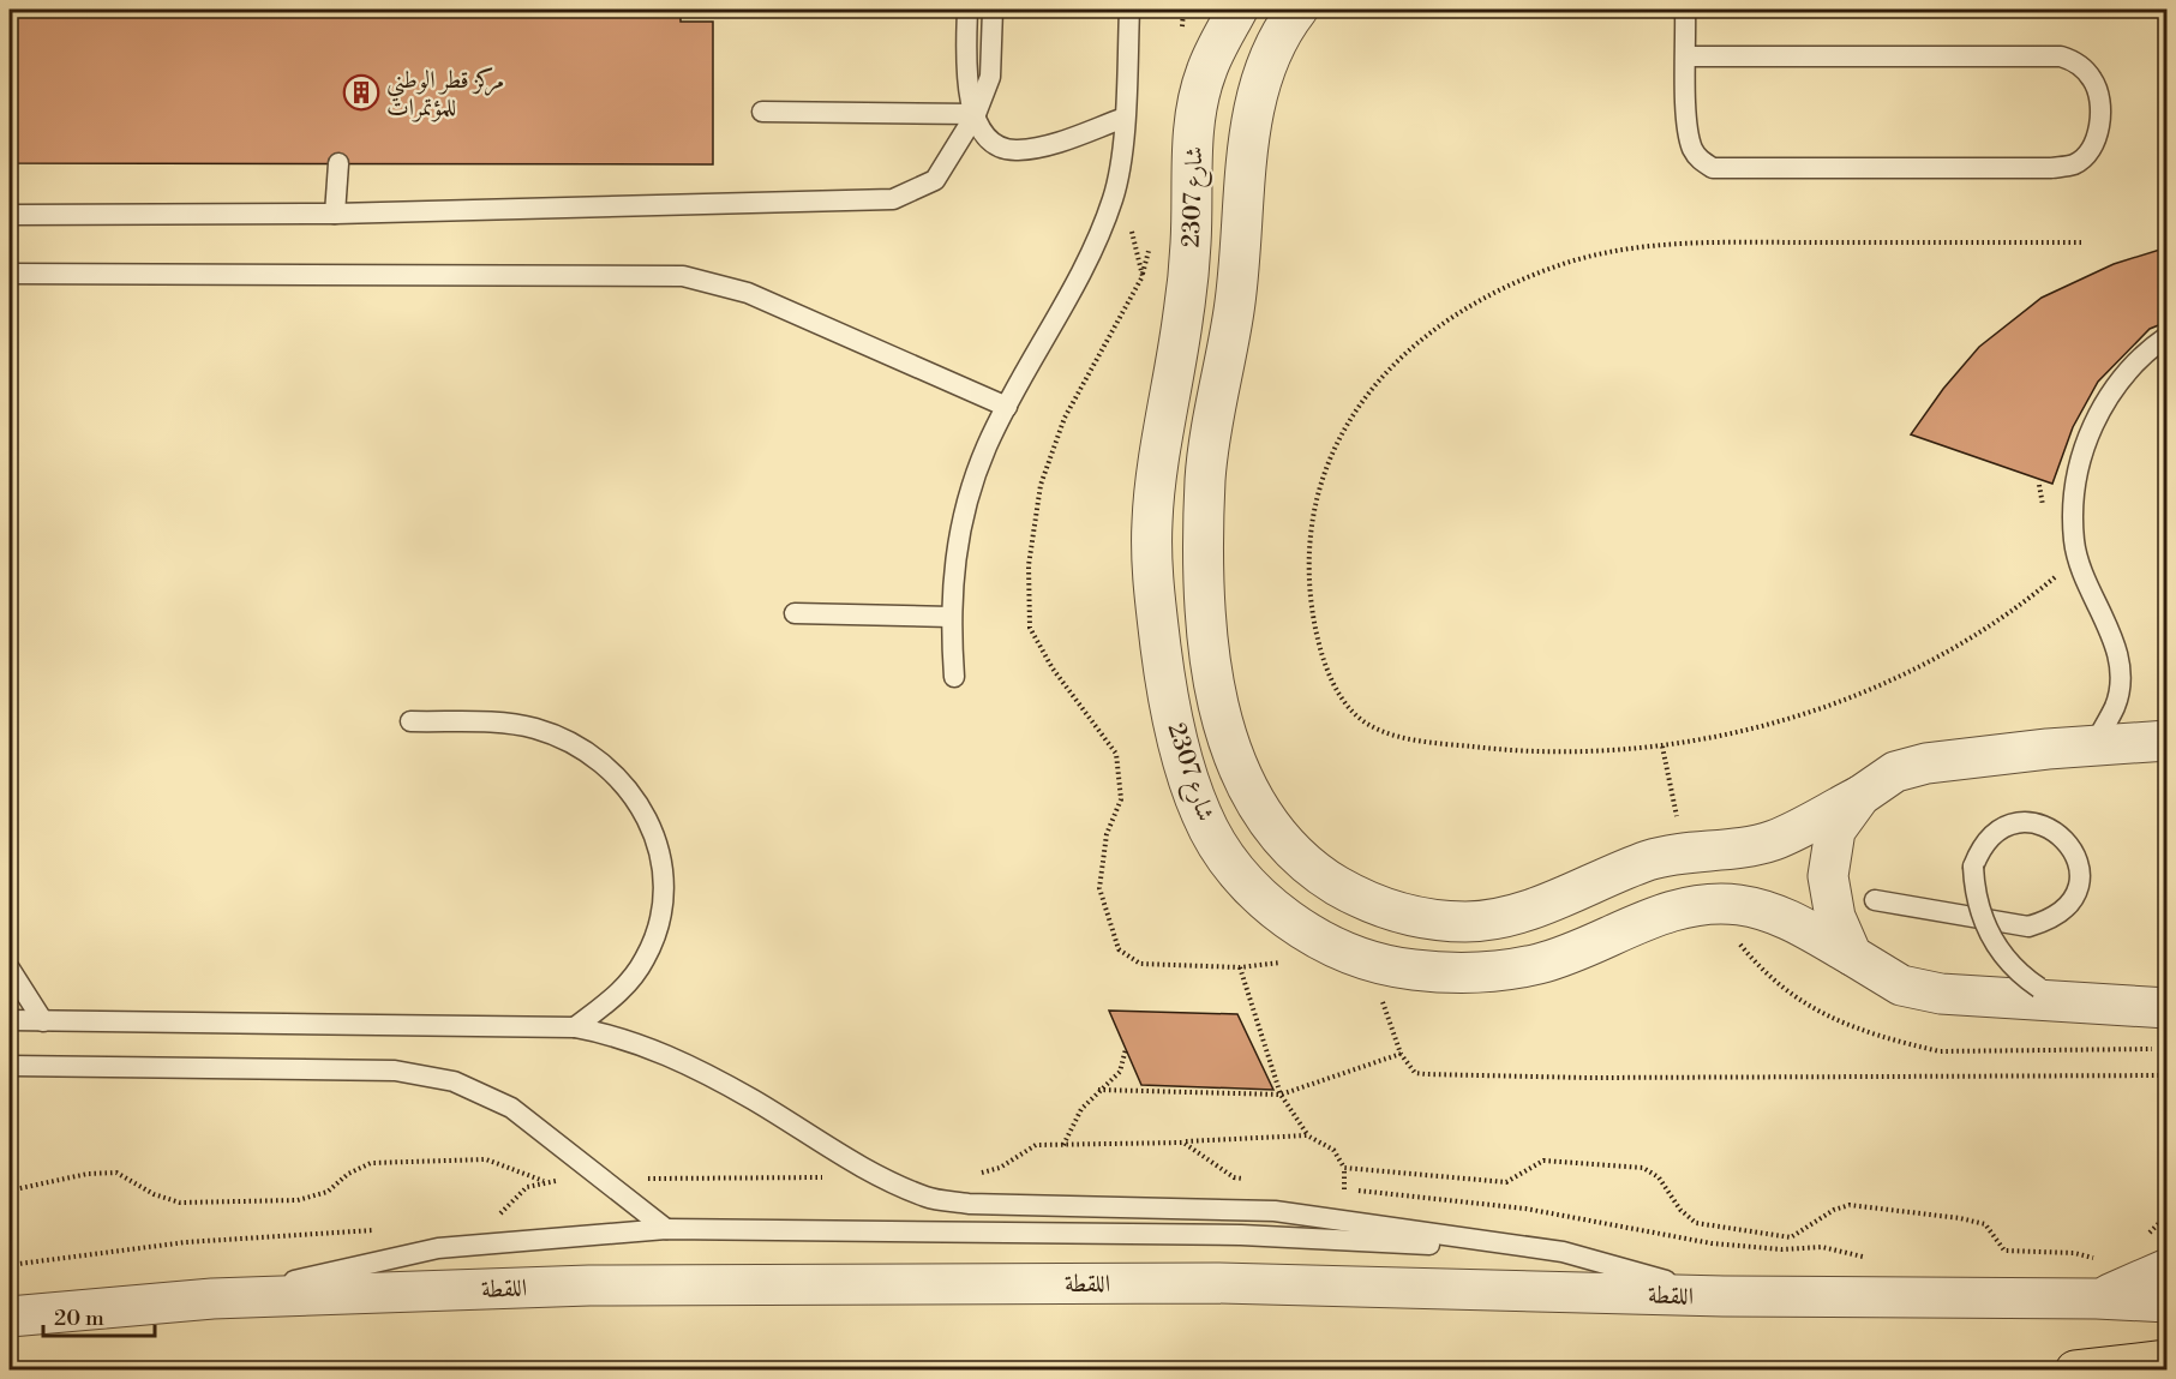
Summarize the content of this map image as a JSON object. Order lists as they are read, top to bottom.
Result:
{
  "streets": {
    "street": ["شارع 2307", "اللقطة"]
  },
  "places": {
    "building": ["مركز قطر الوطني للمؤتمرات"]
  },
  "scale_bar": "20 m"
}
